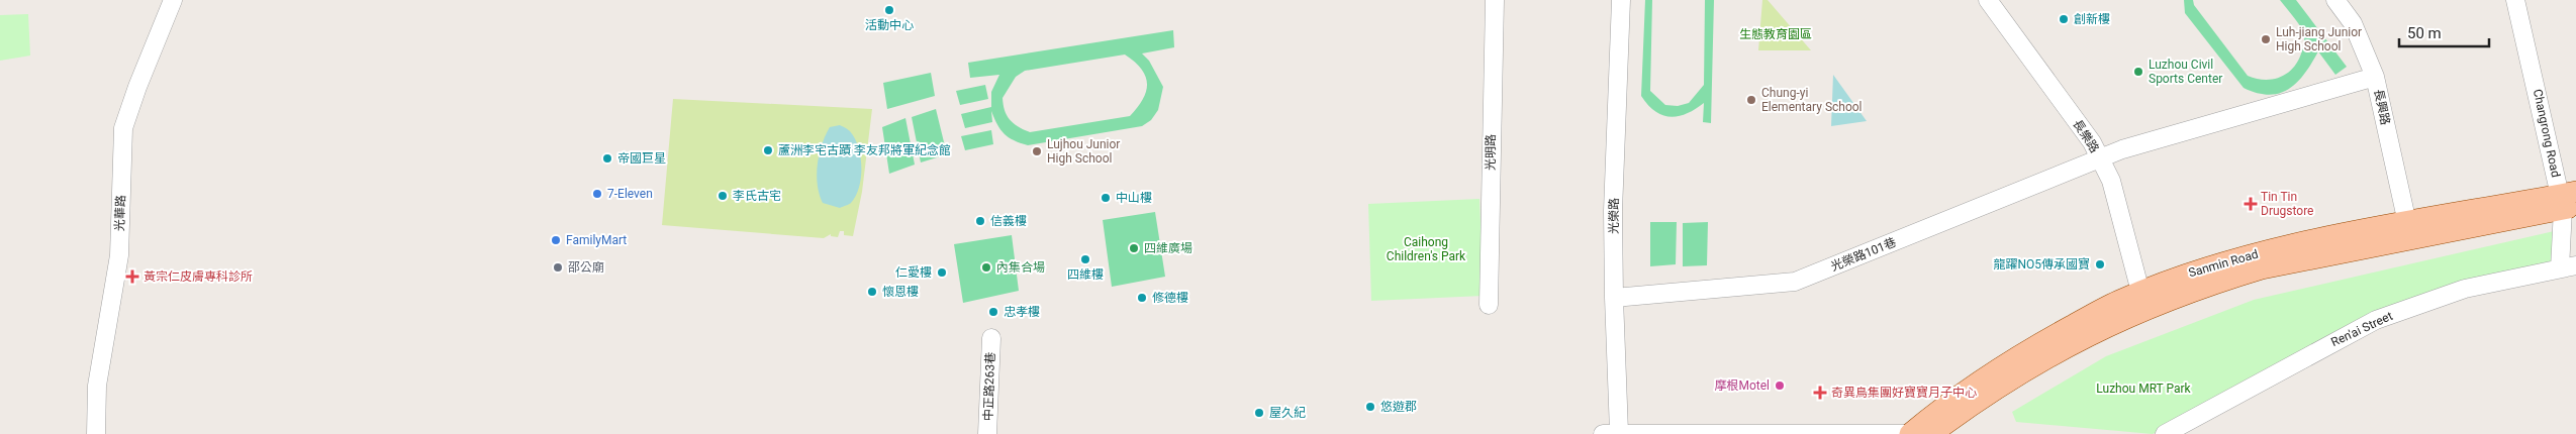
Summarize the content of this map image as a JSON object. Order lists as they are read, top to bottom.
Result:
{
  "streets": {
    "main road": ["Sanmin Road"],
    "street": [
      "長興路",
      "Changrong Road",
      "長樂路",
      "光明路",
      "光華路",
      "光榮路",
      "光榮路101巷",
      "Ren'ai Street",
      "中正路263巷"
    ]
  },
  "crossings": [
    ["長興路", "光榮路101巷"],
    ["長興路", "Sanmin Road"],
    ["Changrong Road", "Sanmin Road"],
    ["Changrong Road", "Ren'ai Street"],
    ["長樂路", "光榮路101巷"],
    ["長樂路", "Sanmin Road"],
    ["光榮路", "光榮路101巷"]
  ],
  "parks": ["生態教育園區", "Caihong Children's Park", "Luzhou MRT Park"],
  "places": {
    "other": [
      "活動中心",
      "創新樓",
      "Luh-jiang Junior High School",
      "Luzhou Civil Sports Center",
      "Chung-yi Elementary School",
      "蘆洲李宅古蹟 李友邦將軍紀念館",
      "Lujhou Junior High School",
      "帝國巨星",
      "7-Eleven",
      "李氏古宅",
      "中山樓",
      "信義樓",
      "FamilyMart",
      "四維廣場",
      "四維樓",
      "龍躍NO5傳承國寶",
      "邵公廟",
      "內集合場",
      "仁愛樓",
      "懷恩樓",
      "修德樓",
      "忠孝樓",
      "摩根Motel",
      "悠遊郡",
      "屋久紀"
    ],
    "health": ["Tin Tin Drugstore", "黃宗仁皮膚專科診所", "奇異鳥集團好寶寶月子中心"]
  },
  "scale_bar": "50 m"
}
